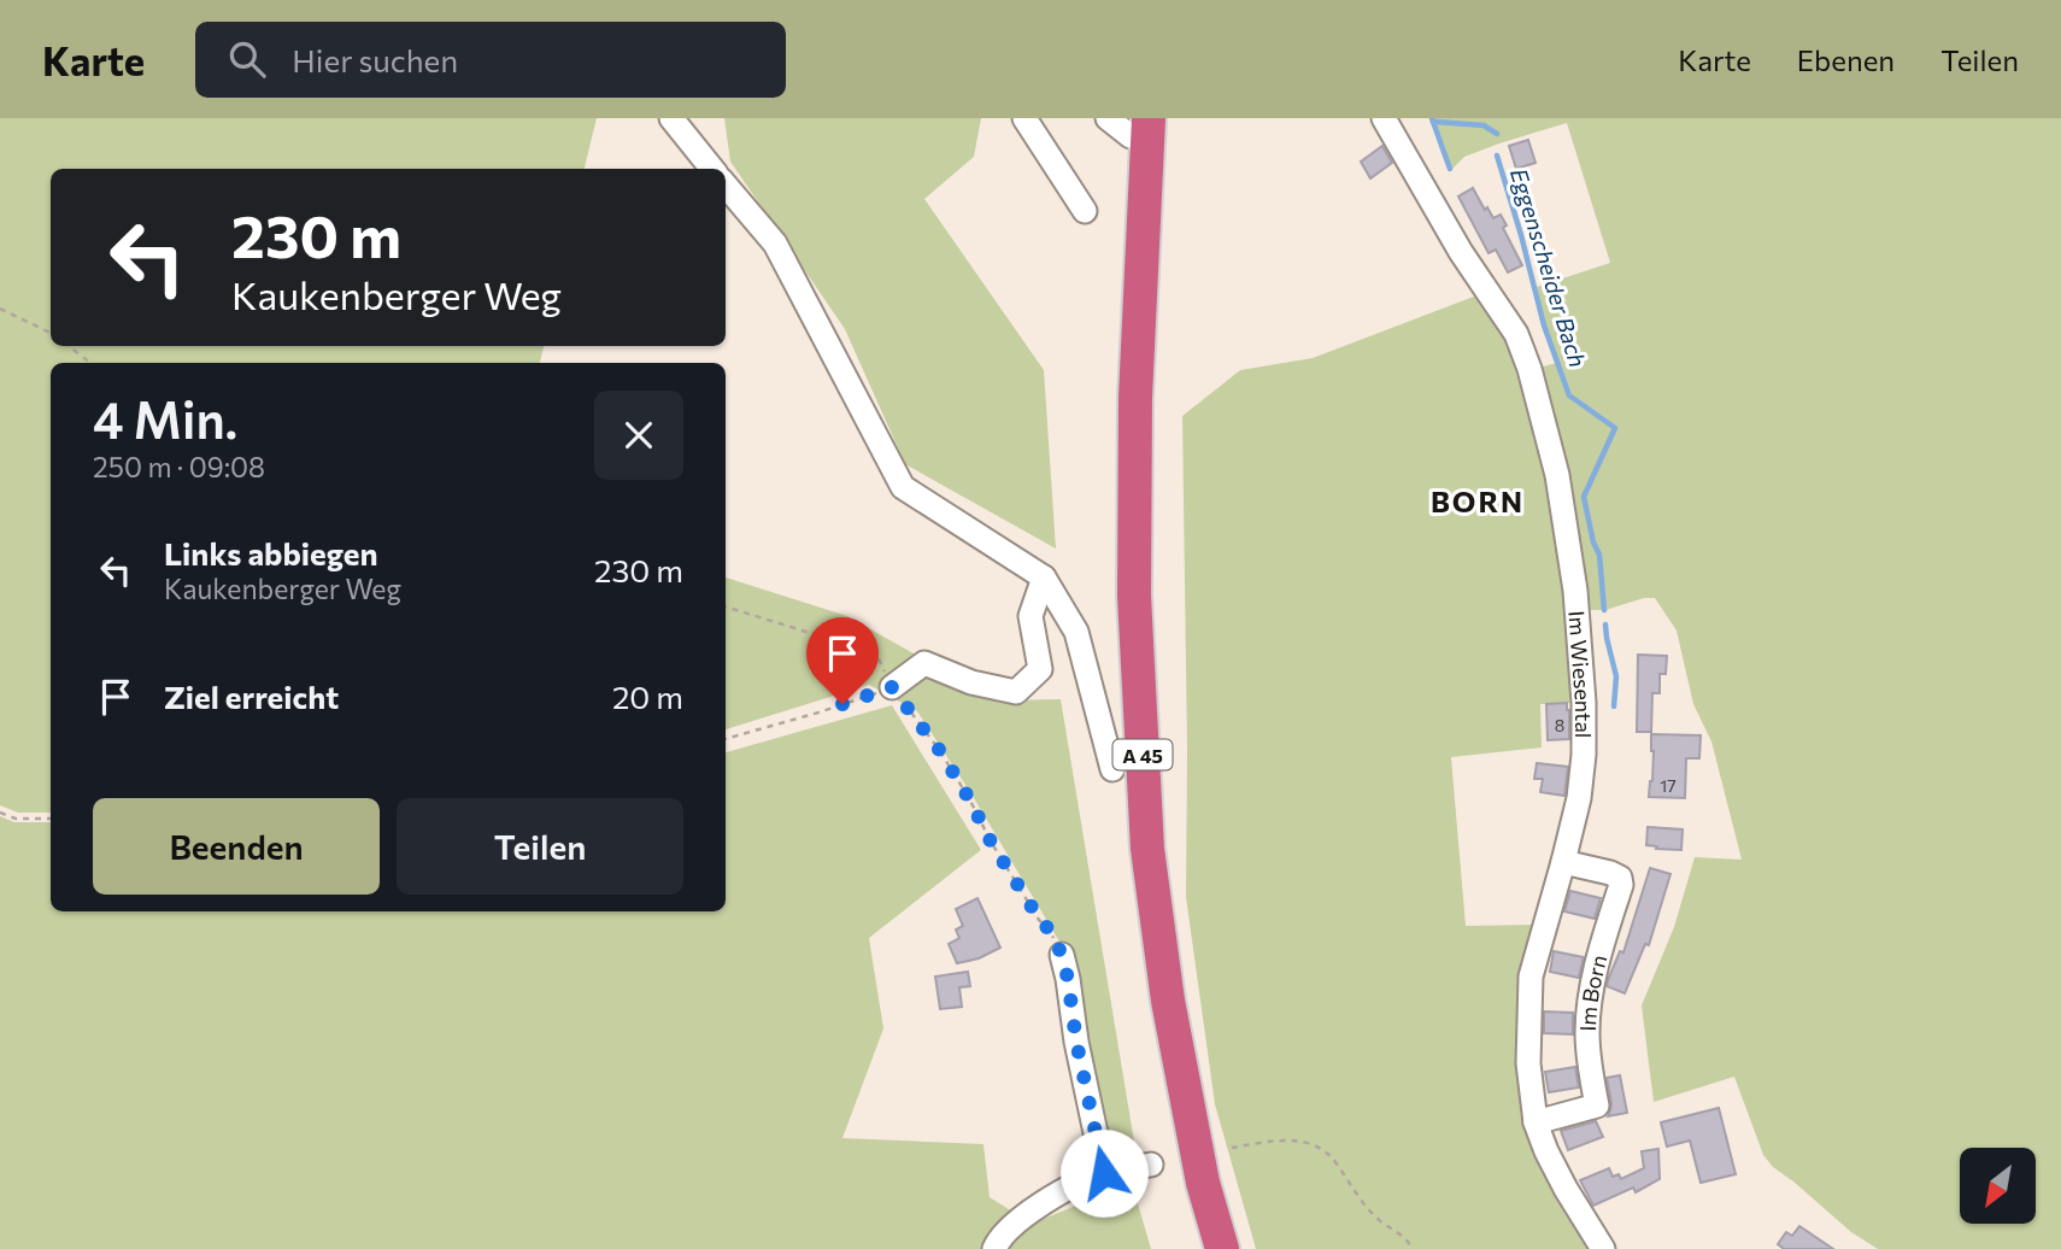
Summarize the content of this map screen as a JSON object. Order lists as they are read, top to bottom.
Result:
{
  "streets": {
    "highway": ["A 45"],
    "street": ["Im Wiesental", "Im Born"]
  },
  "crossings": [
    ["Im Wiesental", "Im Born"]
  ],
  "districts": ["BORN"],
  "water": ["Eggenscheider Bach"],
  "house_numbers": ["8", "17"],
  "north": "bottom left",
  "page": {
    "header": "Karte",
    "search": "Hier suchen",
    "nav": ["Karte", "Ebenen", "Teilen"],
    "turn": ["230 m", "Kaukenberger Weg"],
    "heading": ["4 Min.", "250 m · 09:08"],
    "list": [
      {
        "name": "Links abbiegen",
        "note": "Kaukenberger Weg",
        "value": "230 m"
      },
      {
        "name": "Ziel erreicht",
        "value": "20 m"
      }
    ],
    "buttons": ["Beenden", "Teilen"]
  }
}
